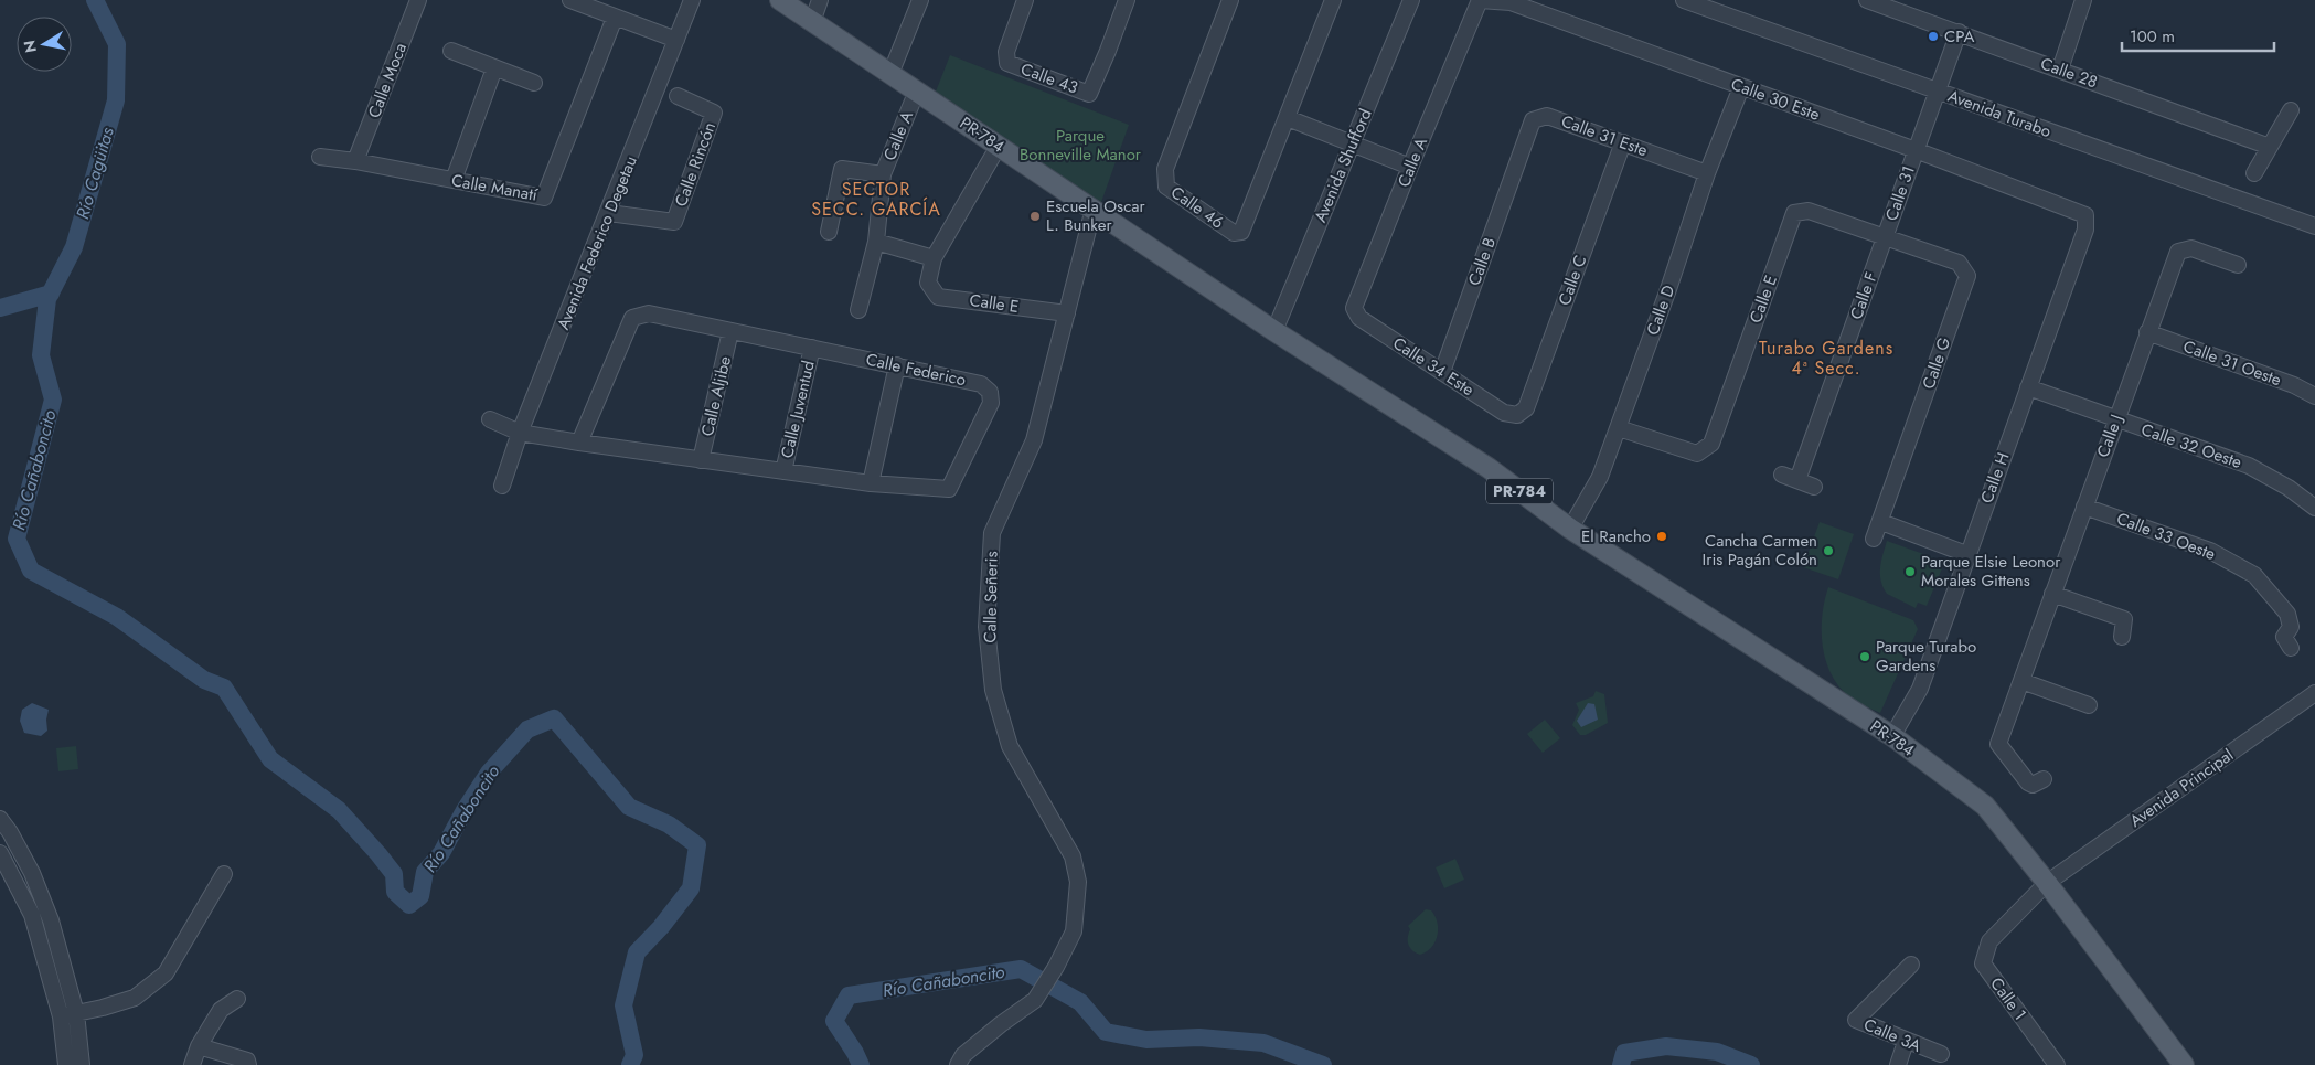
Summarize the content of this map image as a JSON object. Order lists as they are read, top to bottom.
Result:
{
  "streets": {
    "main road": ["PR-784"],
    "street": [
      "Calle 28",
      "Calle 43",
      "Calle Moca",
      "Calle 30 Este",
      "Avenida Turabo",
      "Calle A",
      "Calle 31 Este",
      "Calle Rincón",
      "Avenida Shufford",
      "Calle Manatí",
      "Calle 31",
      "Calle 46",
      "Avenida Federico Degetau",
      "Calle B",
      "Calle C",
      "Calle F",
      "Calle E",
      "Calle D",
      "Calle G",
      "Calle 31 Oeste",
      "Calle 34 Este",
      "Calle Federico",
      "Calle Aljibe",
      "Calle Juventud",
      "Calle J",
      "Calle 32 Oeste",
      "Calle H",
      "Calle 33 Oeste",
      "Calle Señeris",
      "Avenida Principal",
      "Calle 1",
      "Calle 3A"
    ]
  },
  "crossings": [
    ["Calle 28", "Calle 31"],
    ["Calle Moca", "Calle Manatí"],
    ["Calle 30 Este", "Calle A"],
    ["Calle 30 Este", "Calle 31"],
    ["Calle 30 Este", "Calle D"],
    ["Calle 30 Este", "Calle H"],
    ["Avenida Turabo", "Calle 31"],
    ["PR-784", "Calle A"],
    ["PR-784", "Avenida Shufford"],
    ["PR-784", "Calle D"],
    ["PR-784", "Calle H"],
    ["PR-784", "Calle Señeris"],
    ["PR-784", "Avenida Principal"],
    ["PR-784", "Calle 1"],
    ["Calle A", "Calle 34 Este"],
    ["Calle 31 Este", "Calle B"],
    ["Calle 31 Este", "Calle C"],
    ["Calle 31 Este", "Calle D"],
    ["Calle Rincón", "Avenida Federico Degetau"],
    ["Calle 31", "Calle F"],
    ["Calle 31", "Calle E"],
    ["Calle 31", "Calle G"],
    ["Avenida Federico Degetau", "Calle Federico"],
    ["Calle B", "Calle 34 Este"],
    ["Calle C", "Calle 34 Este"],
    ["Calle F", "Calle E"],
    ["Calle F", "Calle G"],
    ["Calle E", "Calle D"],
    ["Calle E", "Calle G"],
    ["Calle E", "Calle Señeris"],
    ["Calle 31 Oeste", "Calle J"],
    ["Calle Federico", "Calle Aljibe"],
    ["Calle Federico", "Calle Juventud"],
    ["Calle J", "Calle 32 Oeste"],
    ["Calle J", "Calle 33 Oeste"],
    ["Calle 32 Oeste", "Calle H"],
    ["Avenida Principal", "Calle 1"]
  ],
  "districts": ["SECTOR SECC. GARCÍA", "Turabo Gardens 4ª Secc."],
  "water": ["Río Cagüitas", "Río Cañaboncito"],
  "parks": ["Parque Bonneville Manor"],
  "places": [
    "CPA",
    "Escuela Oscar L. Bunker",
    "El Rancho",
    "Cancha Carmen Iris Pagán Colón",
    "Parque Elsie Leonor Morales Gittens",
    "Parque Turabo Gardens"
  ],
  "scale_bar": "100 m",
  "north": "left"
}
